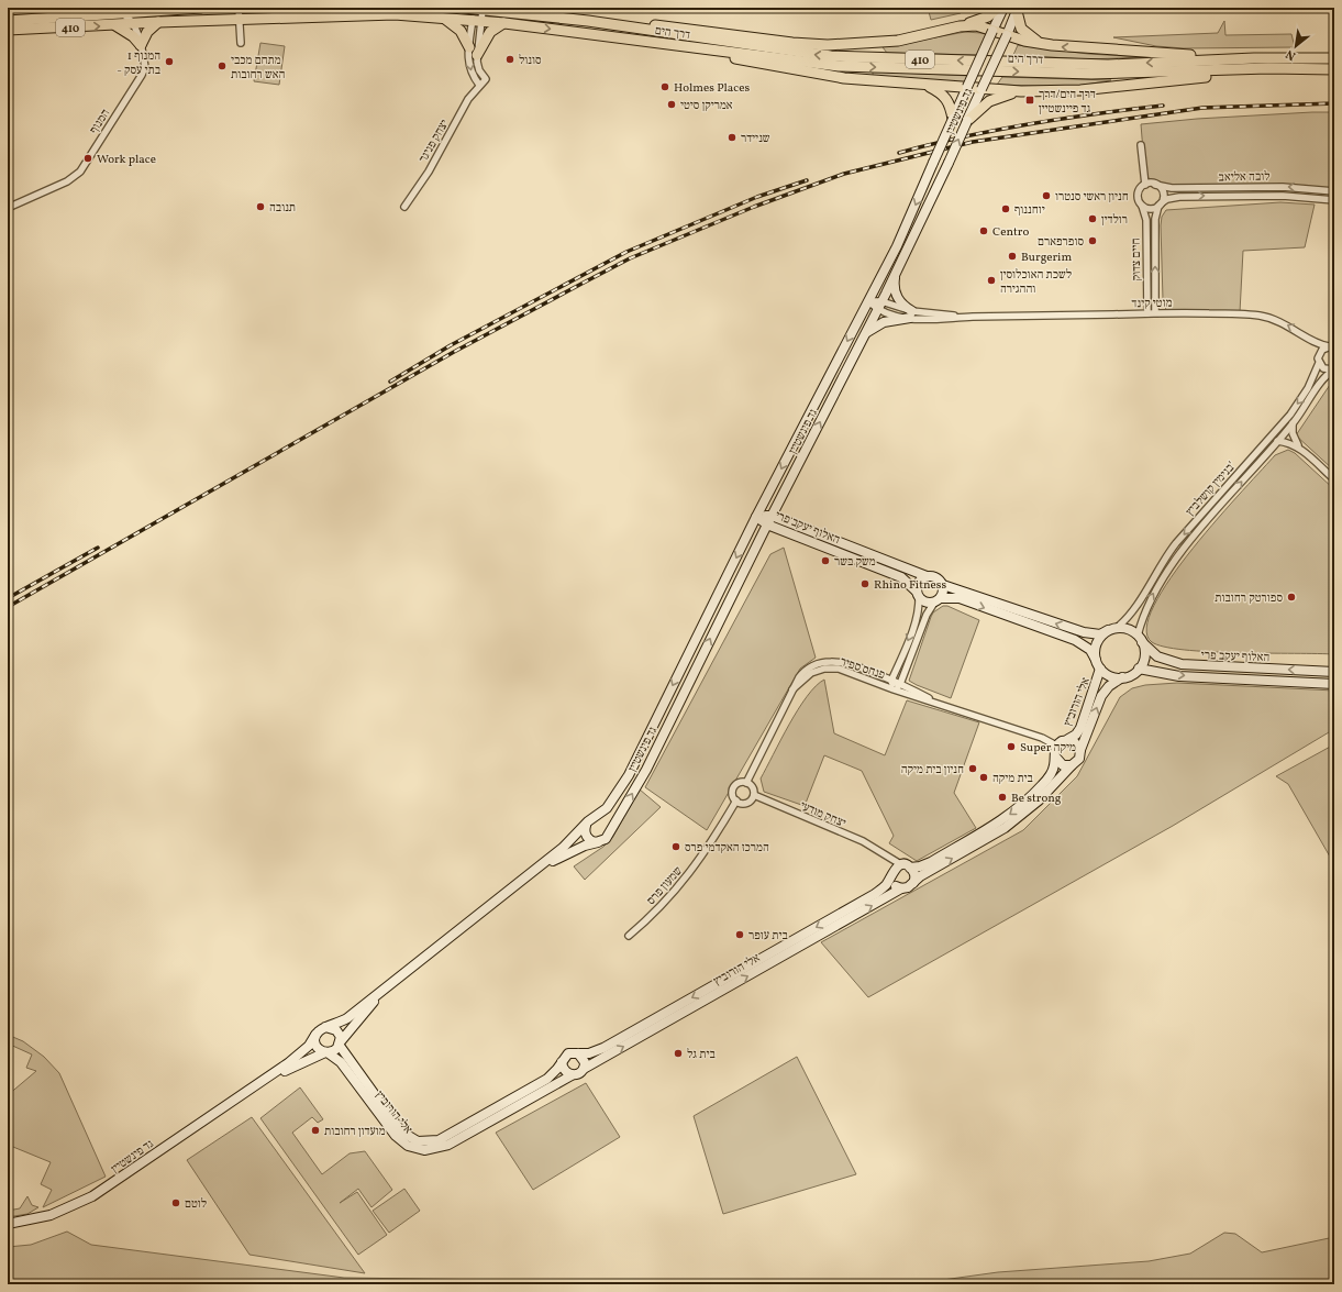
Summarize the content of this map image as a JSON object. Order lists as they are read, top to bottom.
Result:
{
  "streets": {
    "main road": ["410", "דרך הים"],
    "street": [
      "גד פינשטיין",
      "המנוף",
      "יצחק פניגר",
      "לובה אליאב",
      "חיים צדוק",
      "מוטי קינד",
      "בנימין קושלביץ'",
      "האלוף יעקב פרי",
      "פנחס ספיר",
      "אלי הורוביץ",
      "יצחק מודעי",
      "שמעון פרס"
    ]
  },
  "crossings": [
    ["410", "המנוף"],
    ["דרך הים", "המנוף"],
    ["דרך הים", "יצחק פניגר"],
    ["גד פינשטיין", "מוטי קינד"],
    ["גד פינשטיין", "האלוף יעקב פרי"],
    ["גד פינשטיין", "אלי הורוביץ"],
    ["לובה אליאב", "חיים צדוק"],
    ["חיים צדוק", "מוטי קינד"],
    ["מוטי קינד", "בנימין קושלביץ'"],
    ["בנימין קושלביץ'", "האלוף יעקב פרי"],
    ["בנימין קושלביץ'", "אלי הורוביץ"],
    ["האלוף יעקב פרי", "אלי הורוביץ"],
    ["פנחס ספיר", "אלי הורוביץ"],
    ["אלי הורוביץ", "יצחק מודעי"],
    ["יצחק מודעי", "שמעון פרס"]
  ],
  "one_way": ["מוטי קינד"],
  "places": {
    "other": [
      "סונול",
      "המנוף 1 - בתי עסק",
      "מתחם מכבי האש רחובות",
      "Holmes Places",
      "אמריקן סיטי",
      "שניידר",
      "Work place",
      "חניון ראשי סנטרו",
      "תנובה",
      "יוחננוף",
      "רולדין",
      "Centro",
      "סופרפארם",
      "Burgerim",
      "לשכת האוכלוסין וההגירה",
      "משק בשר",
      "Rhino Fitness",
      "ספורטק רחובות",
      "Super מיקה",
      "חניון בית מיקה",
      "בית מיקה",
      "Be strong",
      "המרכז האקדמי פרס",
      "בית עופר",
      "בית גל",
      "מועדון רחובות",
      "לוטם"
    ],
    "transit": ["דרך הים/דרך גד פיינשטיין"]
  },
  "north": "bottom left"
}
